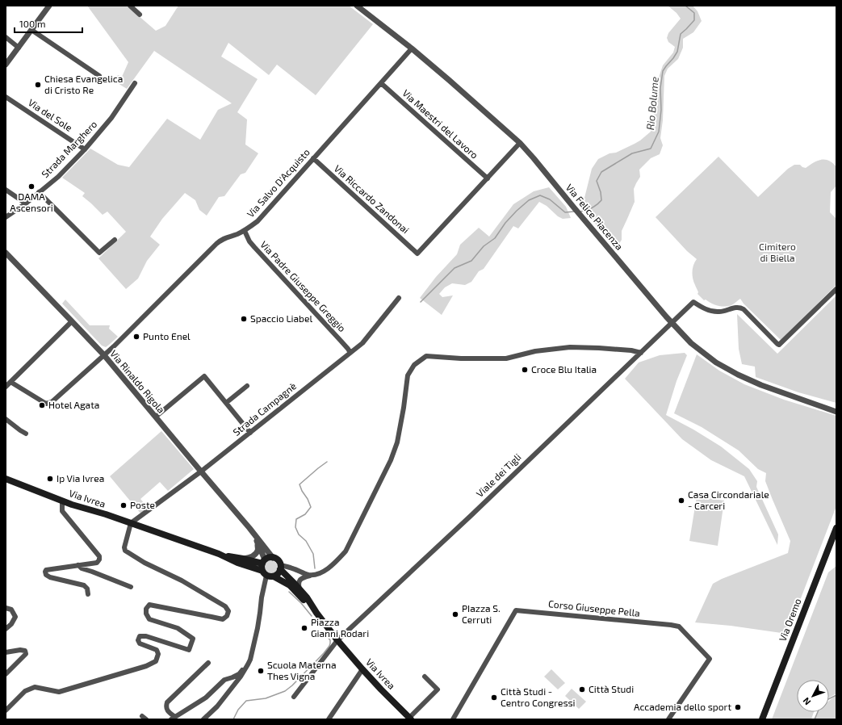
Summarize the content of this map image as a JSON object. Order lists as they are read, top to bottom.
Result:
{
  "streets": {
    "main road": ["Via Ivrea", "Via Oremo"],
    "street": [
      "Via del Sole",
      "Via Maestri del Lavoro",
      "Strada Marghero",
      "Via Salvo D'Acquisto",
      "Via Riccardo Zandonai",
      "Via Felice Piacenza",
      "Via Padre Giuseppe Greggio",
      "Via Rinaldo Rigola",
      "Strada Campagnè",
      "Viale dei Tigli",
      "Corso Giuseppe Pella"
    ]
  },
  "crossings": [
    ["Via del Sole", "Strada Marghero"],
    ["Via Maestri del Lavoro", "Via Salvo D'Acquisto"],
    ["Via Maestri del Lavoro", "Via Riccardo Zandonai"],
    ["Via Salvo D'Acquisto", "Via Riccardo Zandonai"],
    ["Via Salvo D'Acquisto", "Via Felice Piacenza"],
    ["Via Salvo D'Acquisto", "Via Padre Giuseppe Greggio"],
    ["Via Salvo D'Acquisto", "Via Rinaldo Rigola"],
    ["Via Felice Piacenza", "Viale dei Tigli"],
    ["Via Padre Giuseppe Greggio", "Strada Campagnè"],
    ["Via Rinaldo Rigola", "Strada Campagnè"],
    ["Via Rinaldo Rigola", "Via Ivrea"],
    ["Strada Campagnè", "Via Ivrea"],
    ["Viale dei Tigli", "Via Ivrea"]
  ],
  "water": ["Rio Bolume"],
  "parks": ["Cimitero di Biella"],
  "places": [
    "Chiesa Evangelica di Cristo Re",
    "DAMA Ascensori",
    "Spaccio Liabel",
    "Punto Enel",
    "Croce Blu Italia",
    "Hotel Agata",
    "Ip Via Ivrea",
    "Casa Circondariale - Carceri",
    "Poste",
    "PIazza S. Cerruti",
    "Piazza Gianni Rodari",
    "Scuola Materna Thes Vigna",
    "Città Studi",
    "Città Studi - Centro Congressi",
    "Accademia dello sport"
  ],
  "scale_bar": "100 m",
  "north": "bottom left"
}
